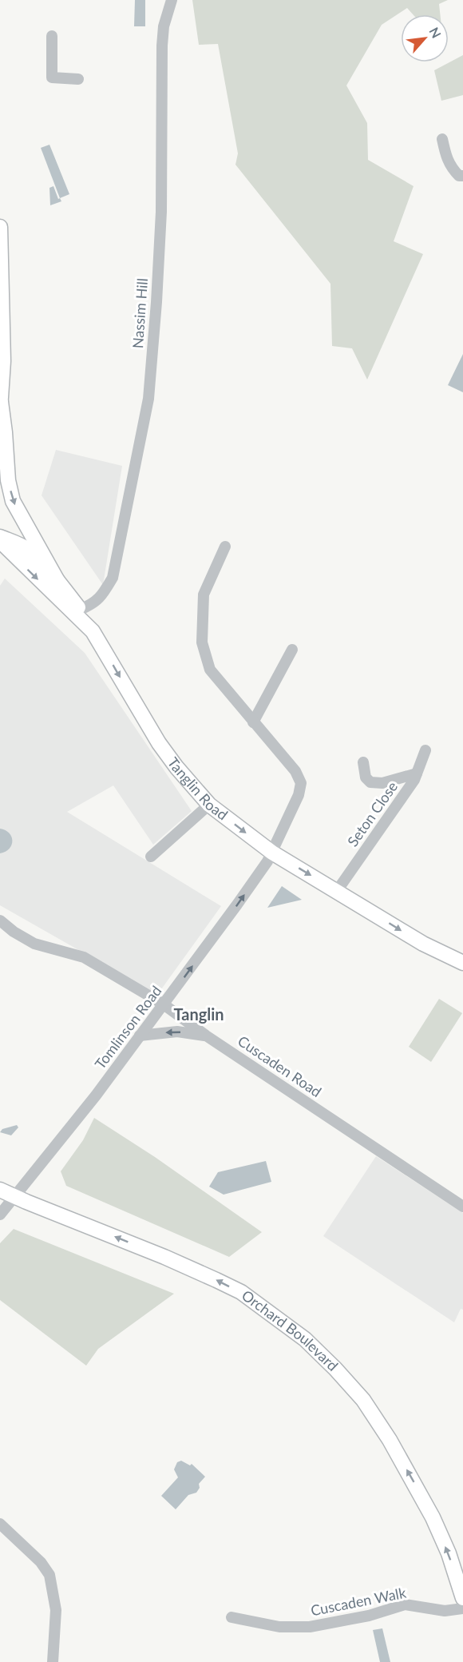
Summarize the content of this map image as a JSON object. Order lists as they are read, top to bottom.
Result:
{
  "streets": {
    "main road": ["Tanglin Road", "Orchard Boulevard"],
    "street": [
      "Nassim Hill",
      "Seton Close",
      "Tomlinson Road",
      "Cuscaden Road",
      "Cuscaden Walk"
    ]
  },
  "crossings": [
    ["Tanglin Road", "Seton Close"],
    ["Tanglin Road", "Tomlinson Road"],
    ["Tomlinson Road", "Cuscaden Road"],
    ["Tomlinson Road", "Orchard Boulevard"]
  ],
  "one_way": ["Tanglin Road", "Orchard Boulevard"],
  "districts": ["Tanglin"],
  "north": "top right"
}
